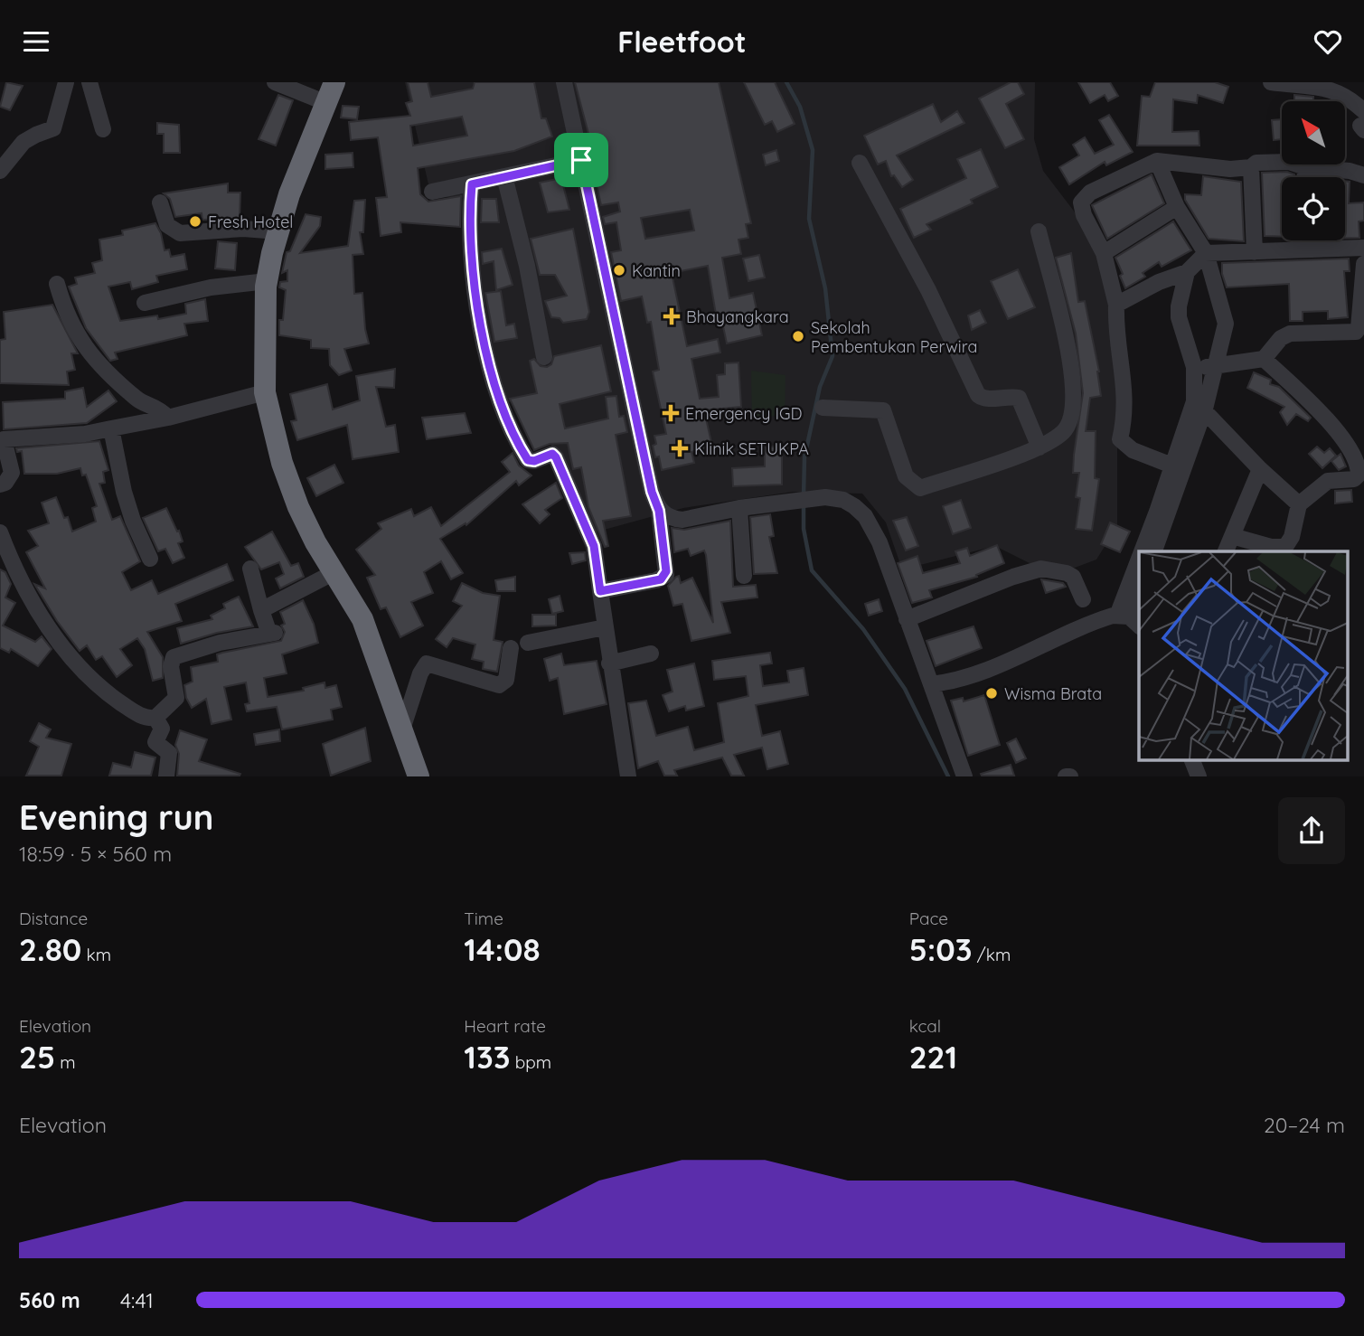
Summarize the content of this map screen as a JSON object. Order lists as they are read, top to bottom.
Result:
{
  "places": {
    "other": [
      "Fresh Hotel",
      "Kantin",
      "Sekolah Pembentukan Perwira",
      "Wisma Brata"
    ],
    "health": ["Bhayangkara", "Emergency IGD", "Klinik SETUKPA"]
  },
  "north": "top left",
  "page": {
    "header": "Fleetfoot",
    "heading": ["Evening run", "18:59 · 5 × 560 m"],
    "stats": [
      ["Distance", "2.80 km"],
      ["Time", "14:08"],
      ["Pace", "5:03 /km"],
      ["Elevation", "25 m"],
      ["Heart rate", "133 bpm"],
      ["kcal", "221"]
    ],
    "chart": ["Elevation", "20–24 m"],
    "list": [
      {
        "name": "560 m",
        "note": "4:41"
      }
    ]
  }
}
